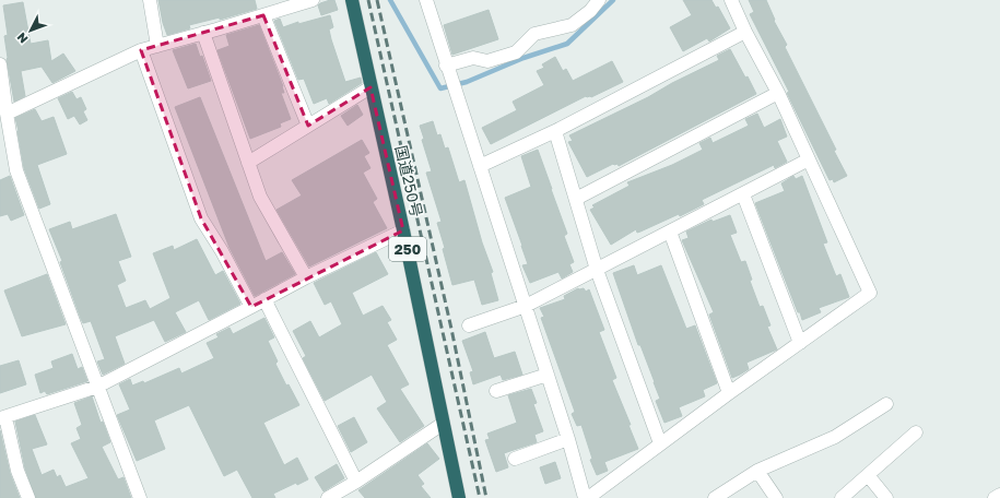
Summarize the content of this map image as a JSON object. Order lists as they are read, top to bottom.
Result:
{
  "streets": {
    "highway": ["国道250号", "250"]
  },
  "north": "bottom left"
}
